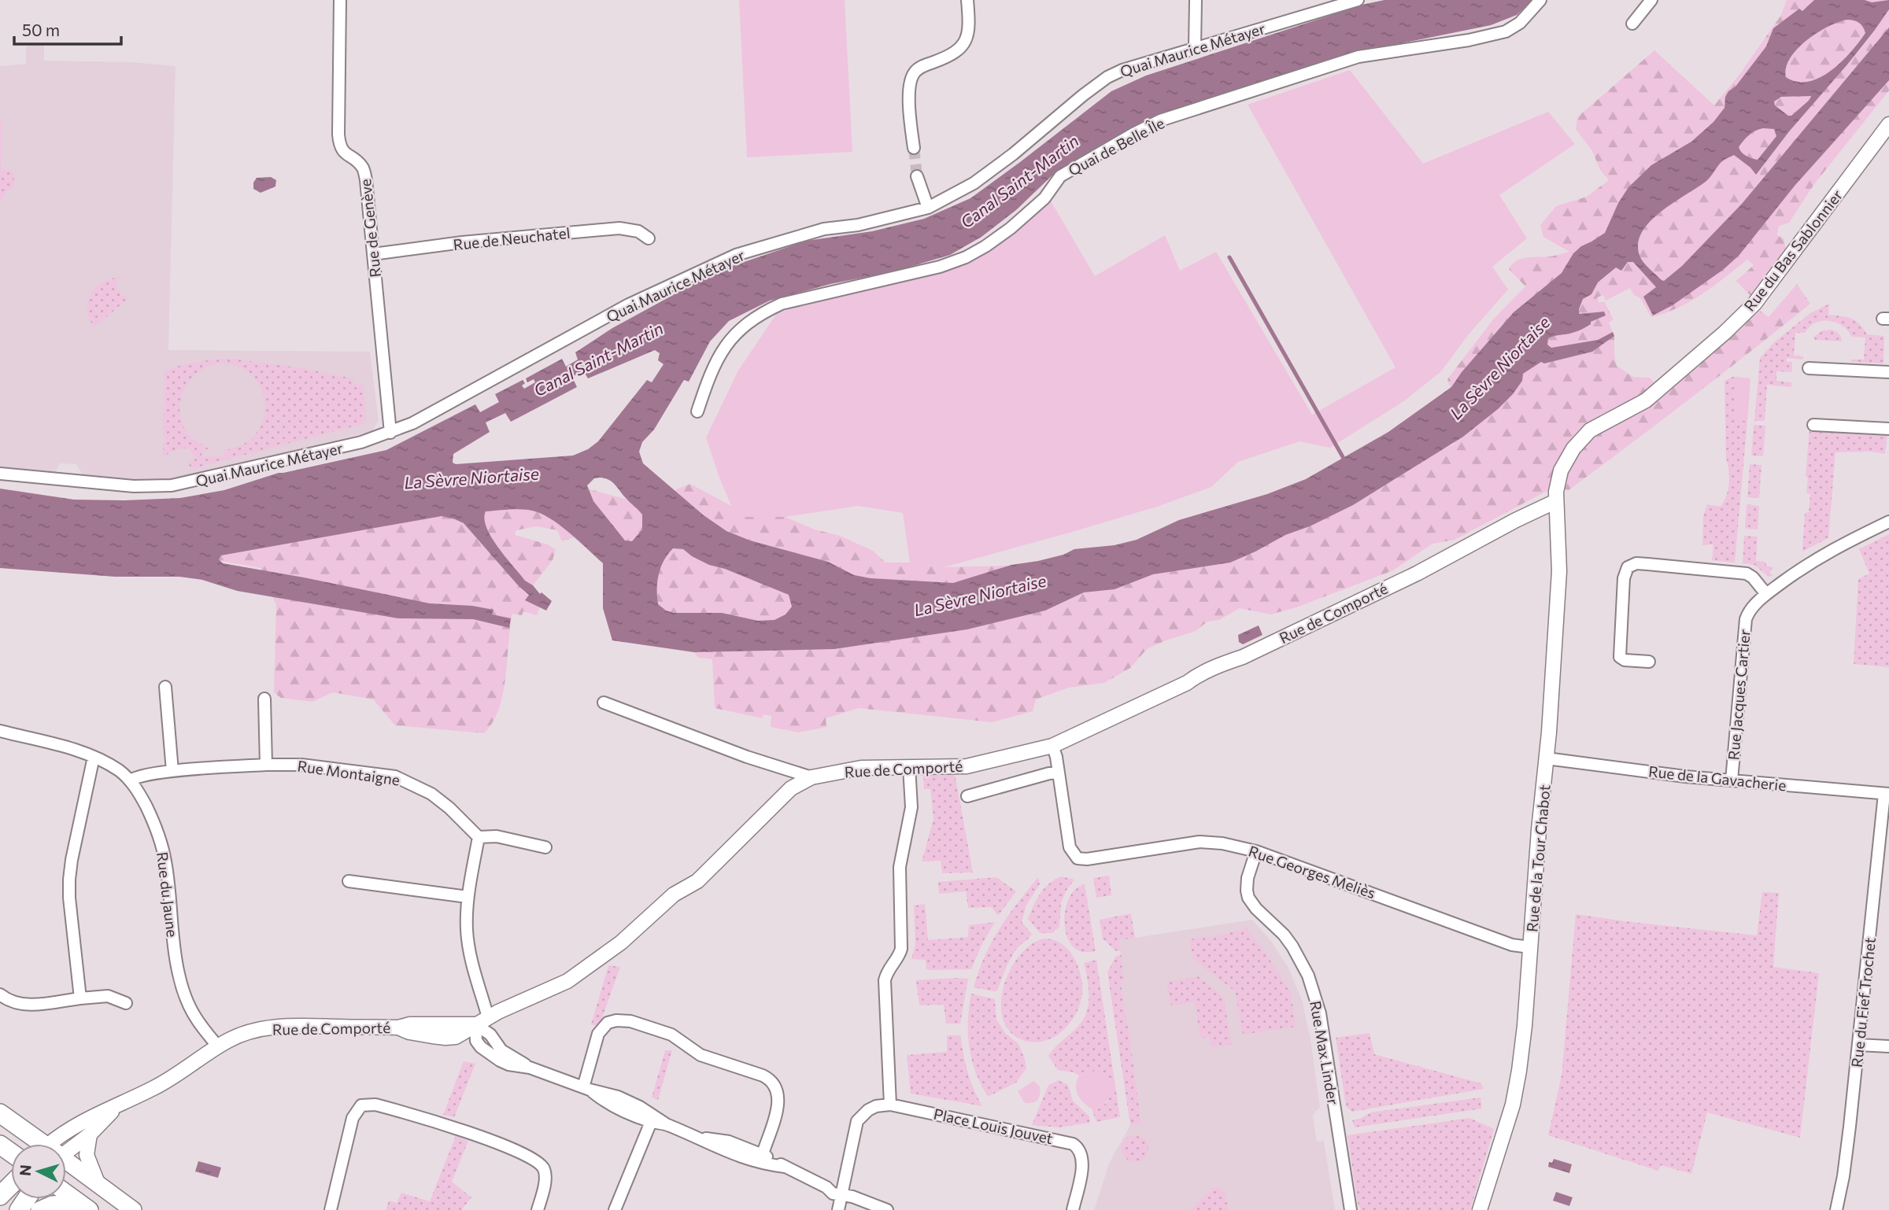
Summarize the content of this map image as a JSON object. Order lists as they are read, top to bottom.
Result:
{
  "streets": {
    "street": [
      "Quai Maurice Métayer",
      "Quai de Belle Île",
      "Rue de Genève",
      "Rue de Neuchatel",
      "Rue du Bas Sablonnier",
      "Rue de Comporté",
      "Rue Jacques Cartier",
      "Rue Montaigne",
      "Rue de la Gavacherie",
      "Rue de la Tour Chabot",
      "Rue Georges Meliès",
      "Rue du Jaune",
      "Rue du Fief Trochet",
      "Rue Max Linder",
      "Place Louis Jouvet"
    ]
  },
  "crossings": [
    ["Quai Maurice Métayer", "Rue de Genève"],
    ["Rue de Genève", "Rue de Neuchatel"],
    ["Rue du Bas Sablonnier", "Rue de Comporté"],
    ["Rue du Bas Sablonnier", "Rue de la Tour Chabot"],
    ["Rue de Comporté", "Rue de la Tour Chabot"],
    ["Rue de Comporté", "Rue du Jaune"],
    ["Rue Jacques Cartier", "Rue de la Gavacherie"],
    ["Rue Montaigne", "Rue du Jaune"],
    ["Rue de la Gavacherie", "Rue de la Tour Chabot"],
    ["Rue de la Gavacherie", "Rue du Fief Trochet"],
    ["Rue de la Tour Chabot", "Rue Georges Meliès"],
    ["Rue Georges Meliès", "Rue Max Linder"]
  ],
  "water": ["Canal Saint-Martin", "La Sèvre Niortaise"],
  "scale_bar": "50 m",
  "north": "left"
}
